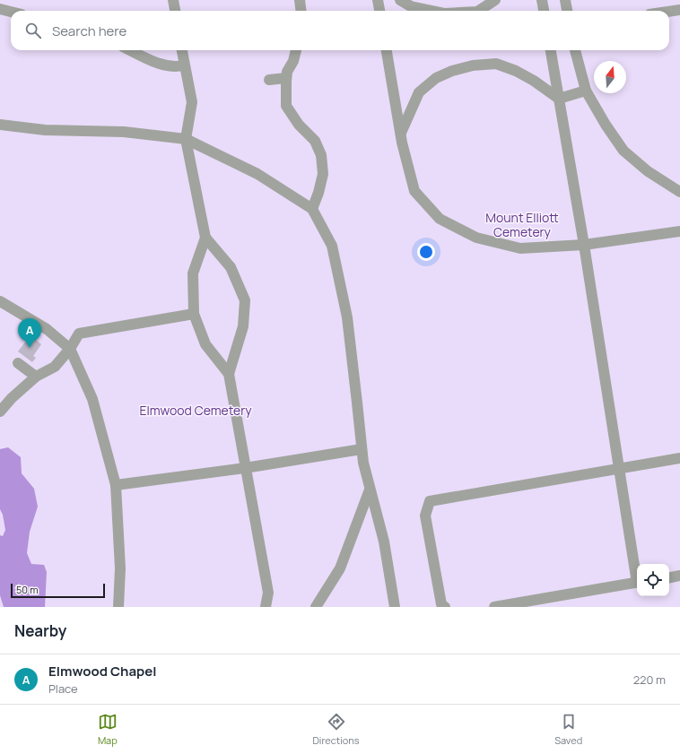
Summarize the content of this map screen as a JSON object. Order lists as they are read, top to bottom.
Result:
{
  "parks": ["Mount Elliott Cemetery", "Elmwood Cemetery"],
  "scale_bar": "50 m",
  "north": "top",
  "page": {
    "search": "Search here",
    "pins": "A",
    "scale": "50 m",
    "heading": "Nearby",
    "list": [
      {
        "mark": "A",
        "name": "Elmwood Chapel",
        "note": "Place",
        "value": "220 m"
      }
    ],
    "nav": ["Map", "Directions", "Saved"]
  }
}
